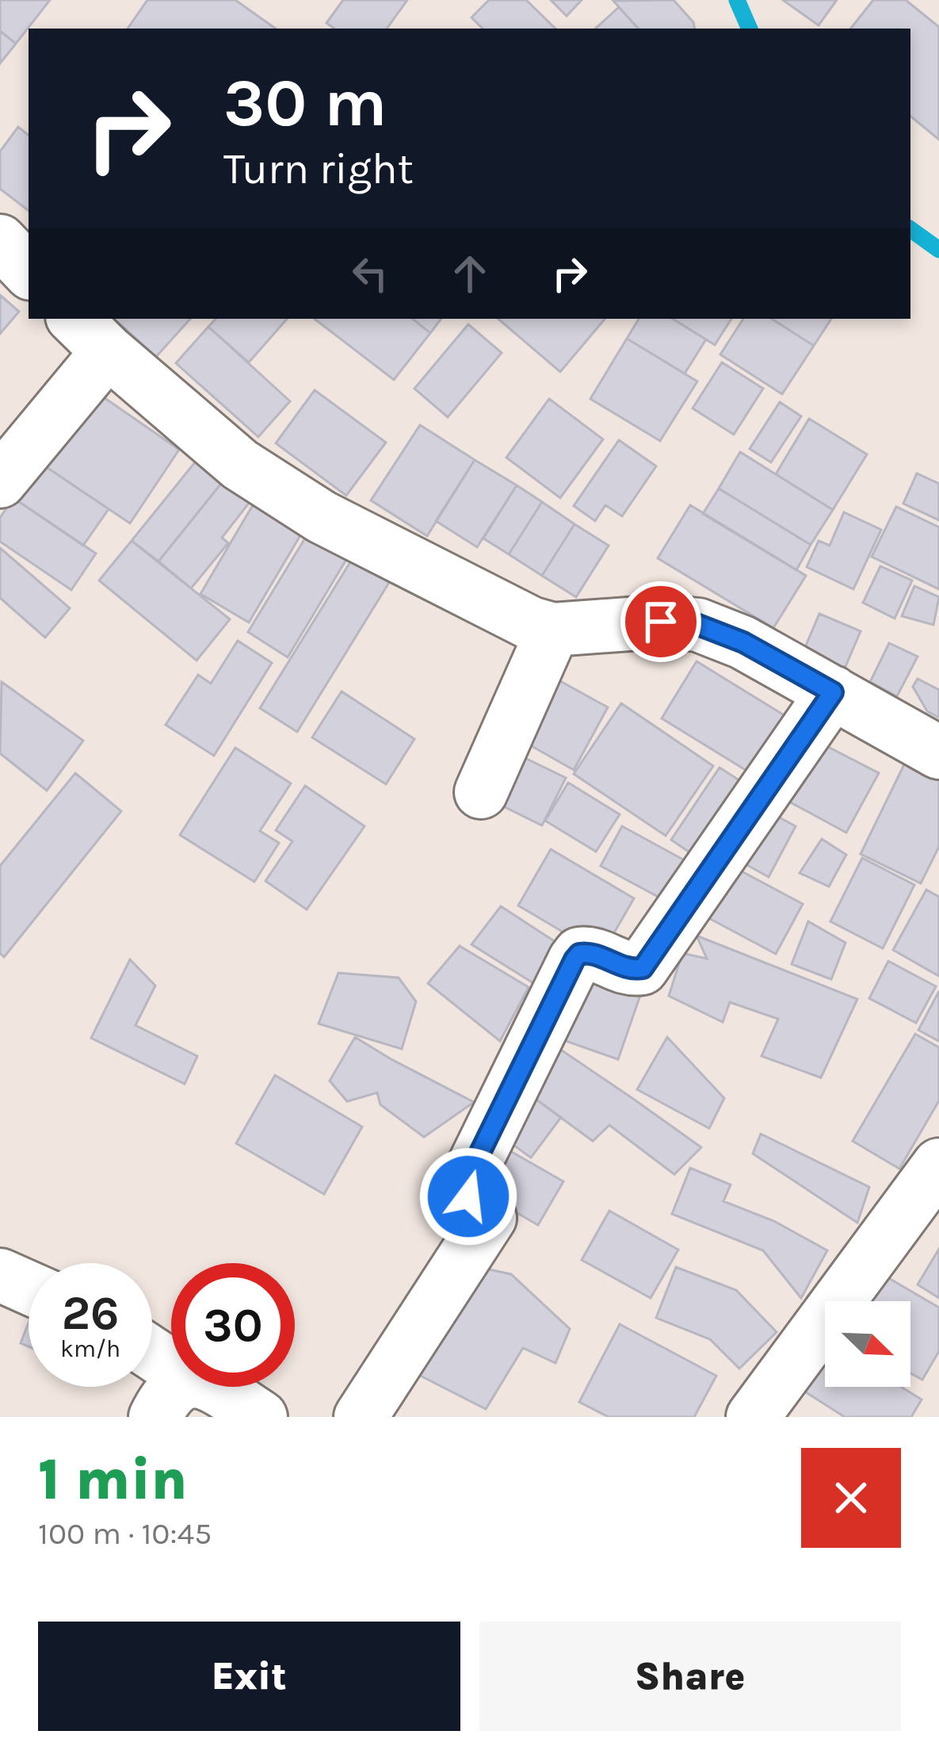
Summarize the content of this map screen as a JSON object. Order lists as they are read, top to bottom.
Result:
{
  "north": "bottom right",
  "page": {
    "turn": ["30 m", "Turn right"],
    "speed": "26 km/h",
    "limit": "30",
    "heading": ["1 min", "100 m · 10:45"],
    "buttons": ["Exit", "Share"]
  }
}
